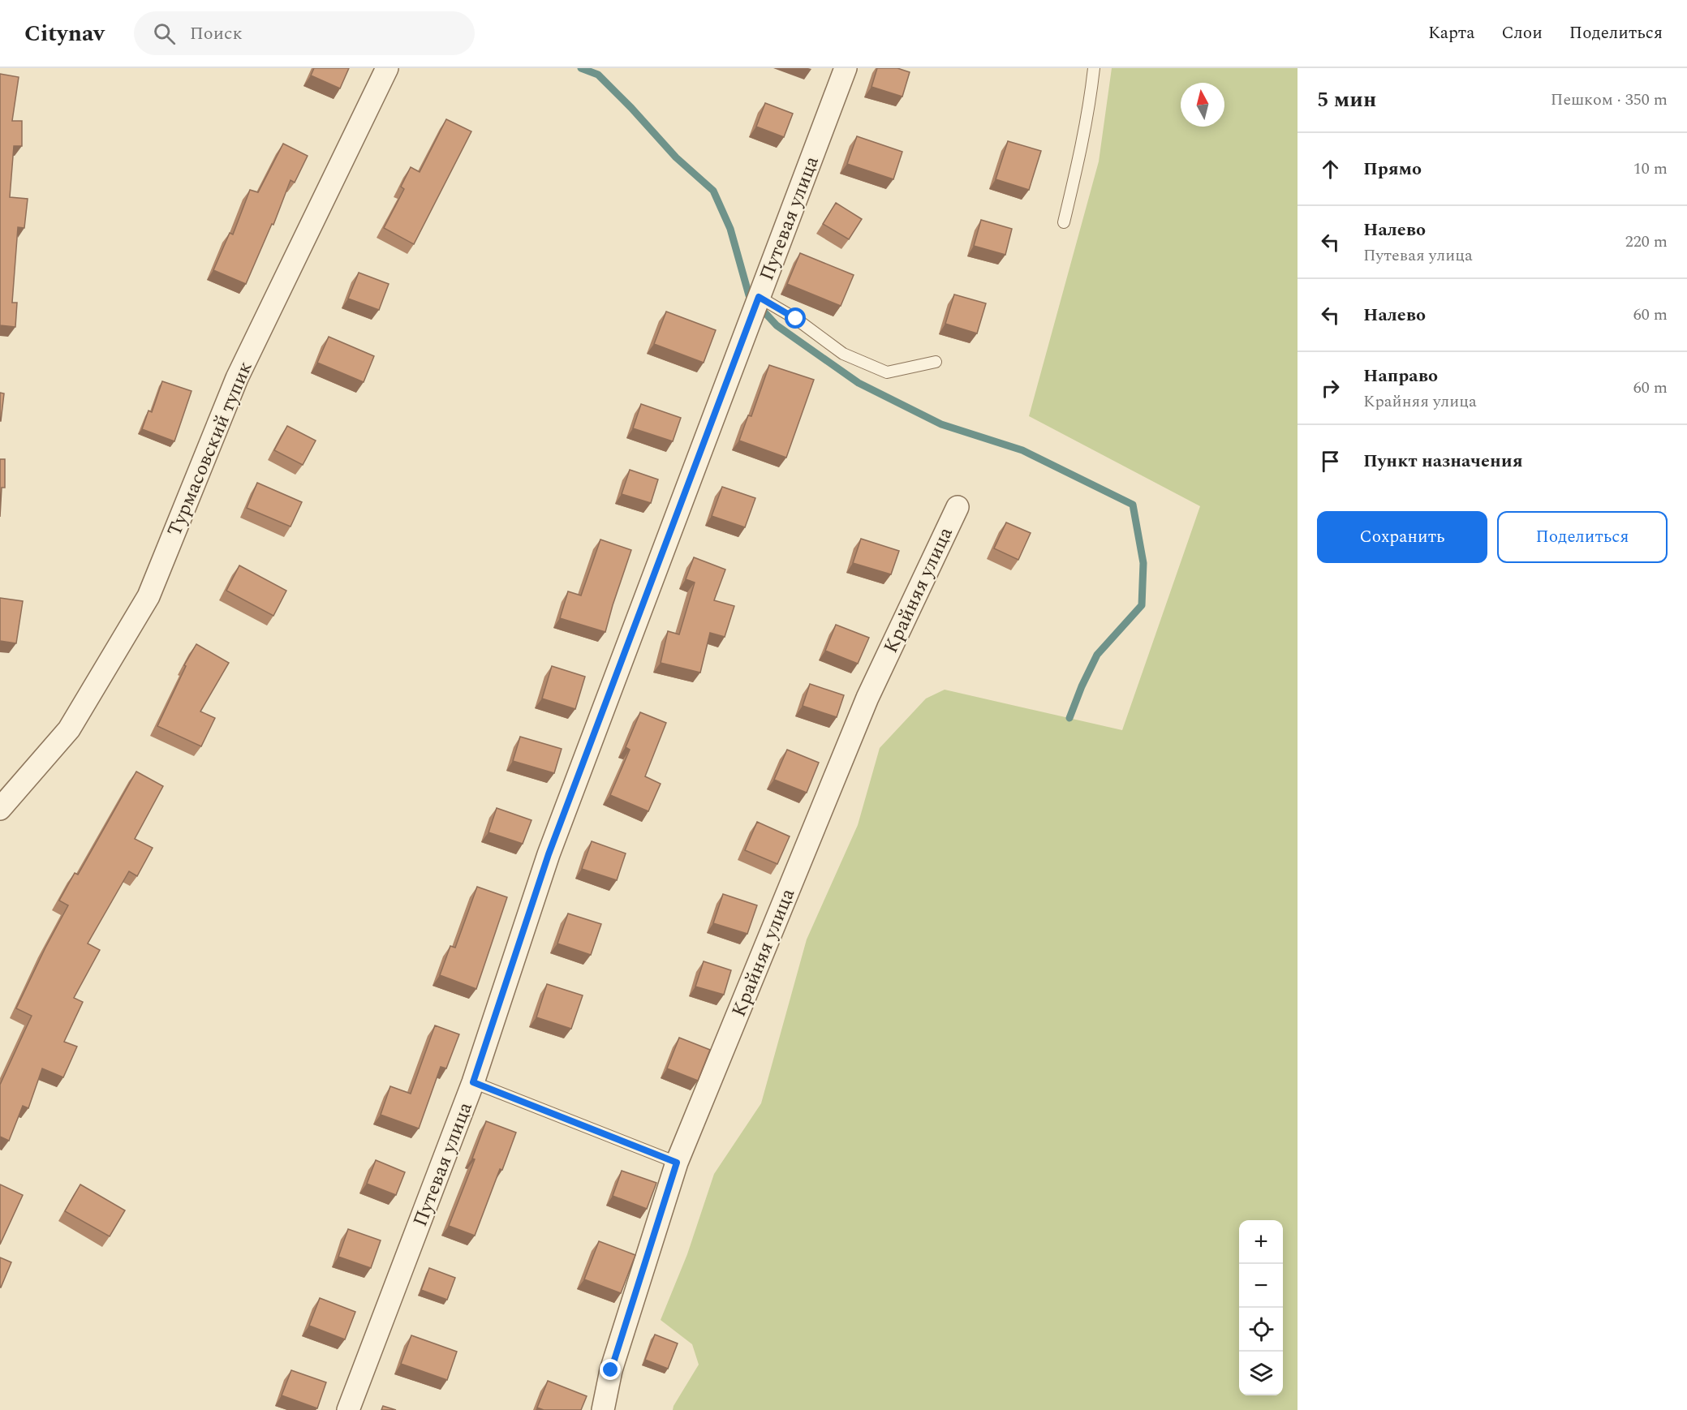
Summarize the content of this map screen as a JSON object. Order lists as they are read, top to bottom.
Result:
{
  "streets": {
    "street": ["Путевая улица", "Турмасовский тупик", "Крайняя улица"]
  },
  "north": "top",
  "page": {
    "header": "Citynav",
    "search": "Поиск",
    "nav": ["Карта", "Слои", "Поделиться"],
    "heading": ["5 мин", "Пешком · 350 m"],
    "list": [
      ["Прямо", "10 m"],
      ["Налево", "Путевая улица", "220 m"],
      ["Налево", "60 m"],
      ["Направо", "Крайняя улица", "60 m"],
      "Пункт назначения"
    ],
    "buttons": ["Сохранить", "Поделиться"],
    "map_buttons": ["+", "−"]
  }
}
